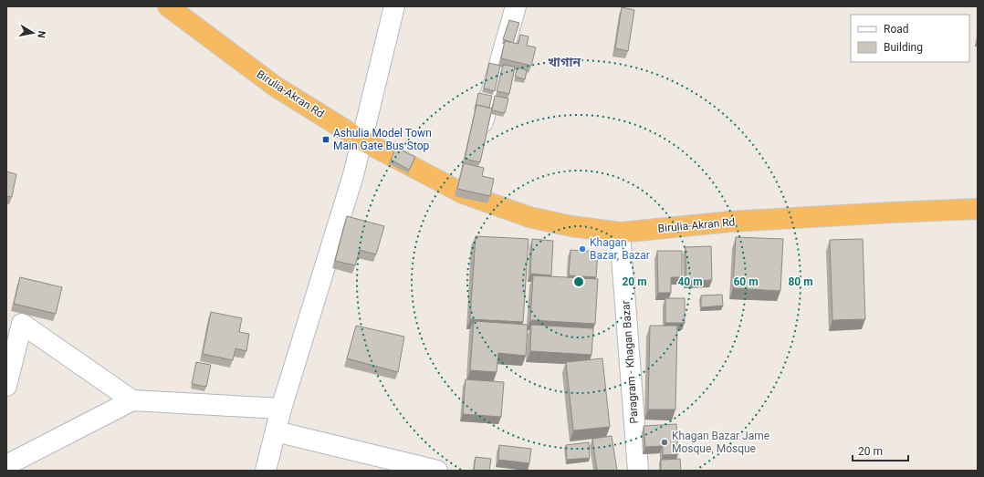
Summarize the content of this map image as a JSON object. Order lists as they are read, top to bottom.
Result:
{
  "streets": {
    "highway": ["Birulia-Akran Rd"],
    "street": ["Paragram - Khagan Bazar"]
  },
  "crossings": [
    ["Birulia-Akran Rd", "Paragram - Khagan Bazar"]
  ],
  "districts": ["খাগান"],
  "places": {
    "transit": ["Ashulia Model Town Main Gate Bus Stop"],
    "other": ["Khagan Bazar, Bazar", "Khagan Bazar Jame Mosque, Mosque"]
  },
  "legend": ["Road", "Building"],
  "scale_bar": "20 m",
  "north": "right",
  "rings": [
    "20 m",
    "40 m",
    "60 m",
    "80 m"
  ]
}
